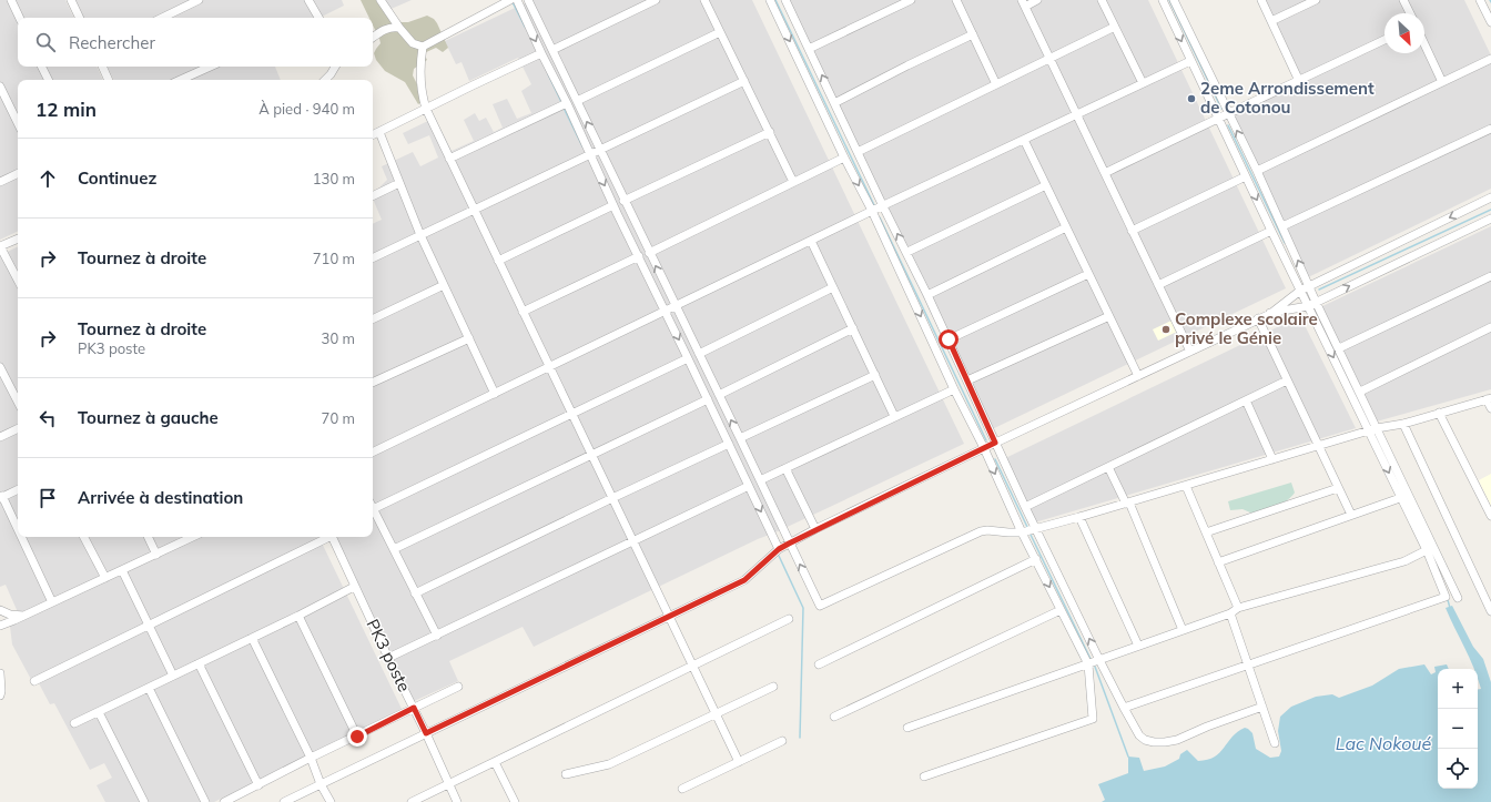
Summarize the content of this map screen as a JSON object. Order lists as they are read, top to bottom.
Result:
{
  "streets": {
    "street": ["PK3 poste"]
  },
  "water": ["Lac Nokoué"],
  "places": ["2eme Arrondissement de Cotonou", "Complexe scolaire privé le Génie"],
  "north": "bottom right",
  "page": {
    "search": "Rechercher",
    "heading": ["12 min", "À pied · 940 m"],
    "list": [
      ["Continuez", "130 m"],
      ["Tournez à droite", "710 m"],
      ["Tournez à droite", "PK3 poste", "30 m"],
      ["Tournez à gauche", "70 m"],
      "Arrivée à destination"
    ],
    "map_buttons": ["+", "−"]
  }
}
